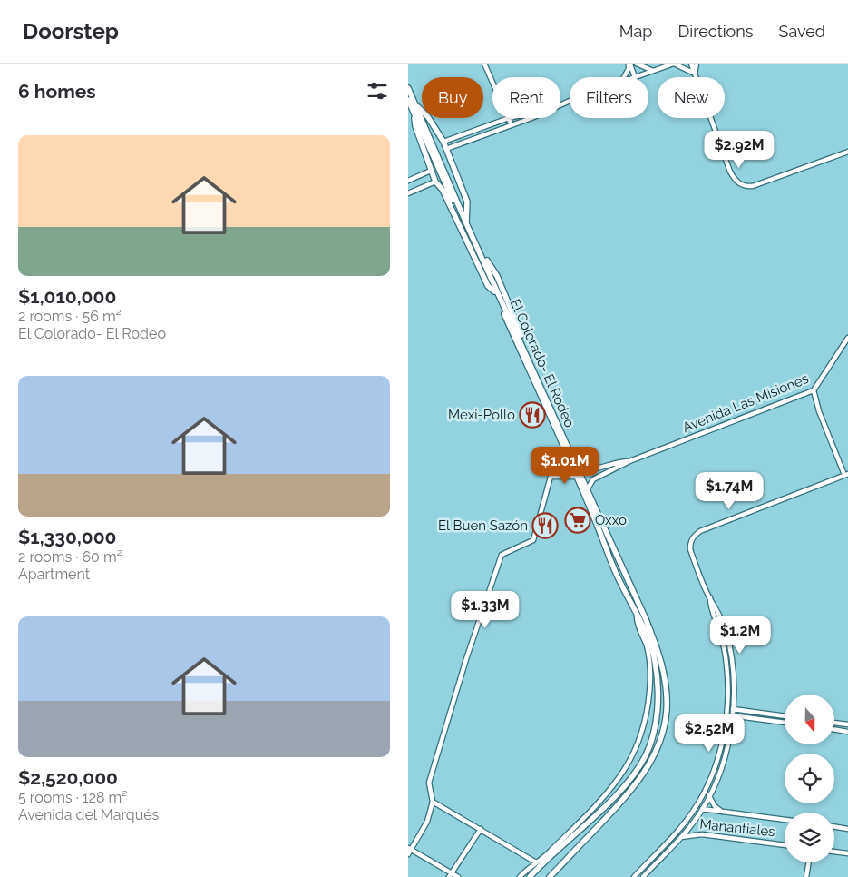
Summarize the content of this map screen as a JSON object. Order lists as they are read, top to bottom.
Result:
{
  "streets": {
    "main road": ["El Colorado- El Rodeo"],
    "street": ["Avenida Las Misiones", "Manantiales"]
  },
  "crossings": [
    ["El Colorado- El Rodeo", "Avenida Las Misiones"]
  ],
  "places": {
    "restaurant": ["Mexi-Pollo", "El Buen Sazón"],
    "supermarket": ["Oxxo"]
  },
  "north": "bottom",
  "page": {
    "header": "Doorstep",
    "nav": ["Map", "Directions", "Saved"],
    "heading": "6 homes",
    "chip": [
      "Buy",
      "Rent",
      "Filters",
      "New"
    ],
    "list": [
      {
        "name": "$1,010,000",
        "note": "2 rooms · 56 m² · El Colorado- El Rodeo"
      },
      {
        "name": "$1,330,000",
        "note": "2 rooms · 60 m² · Apartment"
      },
      {
        "name": "$2,520,000",
        "note": "5 rooms · 128 m² · Avenida del Marqués"
      }
    ],
    "price": [
      "$2.92M",
      "$1.01M",
      "$1.74M",
      "$1.33M",
      "$1.2M",
      "$2.52M"
    ]
  }
}
